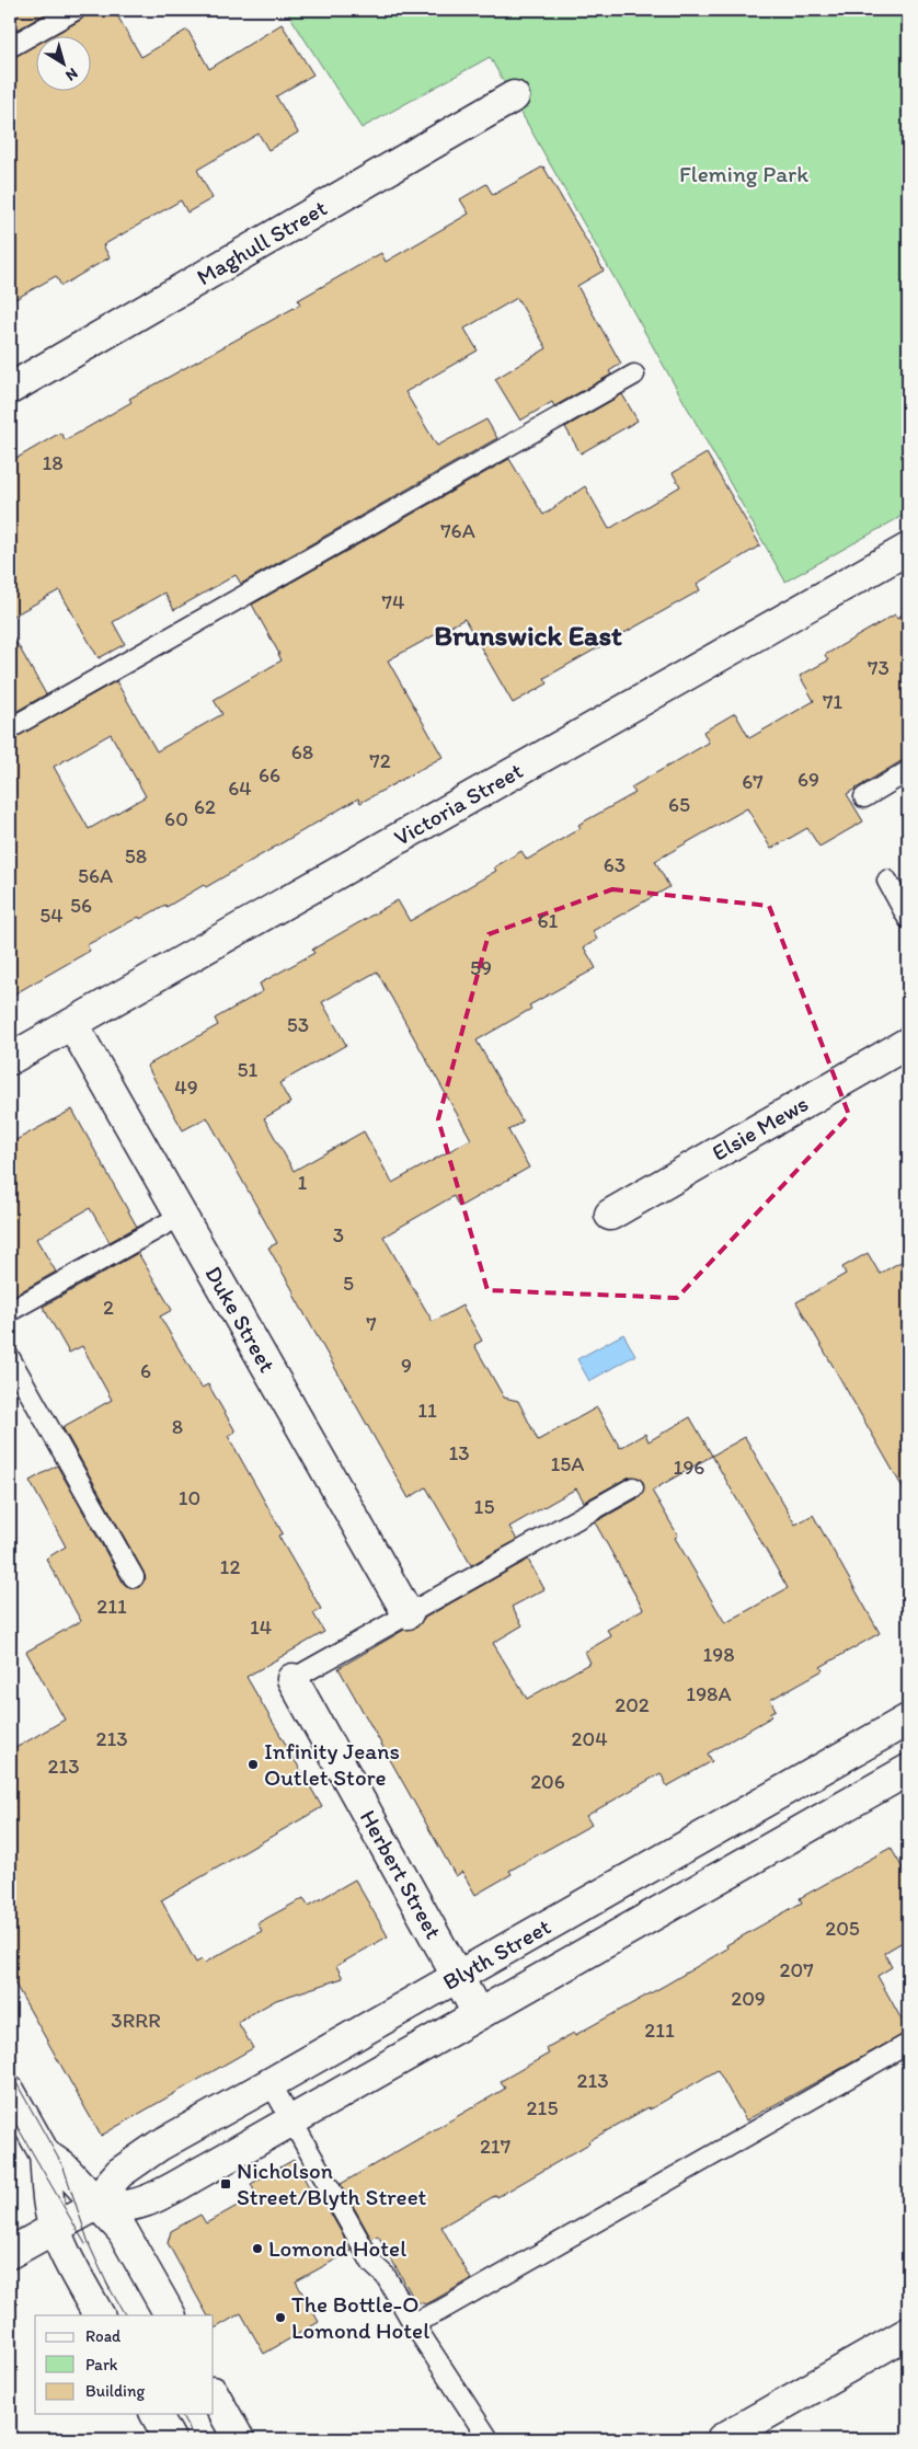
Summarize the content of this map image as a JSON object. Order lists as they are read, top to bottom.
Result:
{
  "streets": {
    "street": [
      "Maghull Street",
      "Victoria Street",
      "Elsie Mews",
      "Duke Street",
      "Herbert Street",
      "Blyth Street"
    ]
  },
  "crossings": [
    ["Victoria Street", "Duke Street"],
    ["Herbert Street", "Blyth Street"]
  ],
  "districts": ["Brunswick East"],
  "parks": ["Fleming Park"],
  "places": {
    "other": ["Infinity Jeans Outlet Store", "Lomond Hotel", "The Bottle-O Lomond Hotel"],
    "transit": ["Nicholson Street/Blyth Street"]
  },
  "house_numbers": [
    "18",
    "76A",
    "74",
    "73",
    "71",
    "68",
    "72",
    "66",
    "69",
    "67",
    "64",
    "65",
    "62",
    "60",
    "58",
    "63",
    "56A",
    "56",
    "54",
    "61",
    "59",
    "53",
    "51",
    "49",
    "1",
    "3",
    "5",
    "2",
    "7",
    "9",
    "6",
    "11",
    "8",
    "13",
    "15A",
    "196",
    "10",
    "15",
    "12",
    "211",
    "14",
    "198",
    "198A",
    "202",
    "213",
    "204",
    "213",
    "206",
    "205",
    "207",
    "209",
    "3RRR",
    "211",
    "213",
    "215",
    "217"
  ],
  "legend": ["Road", "Park", "Building"],
  "north": "bottom right"
}
